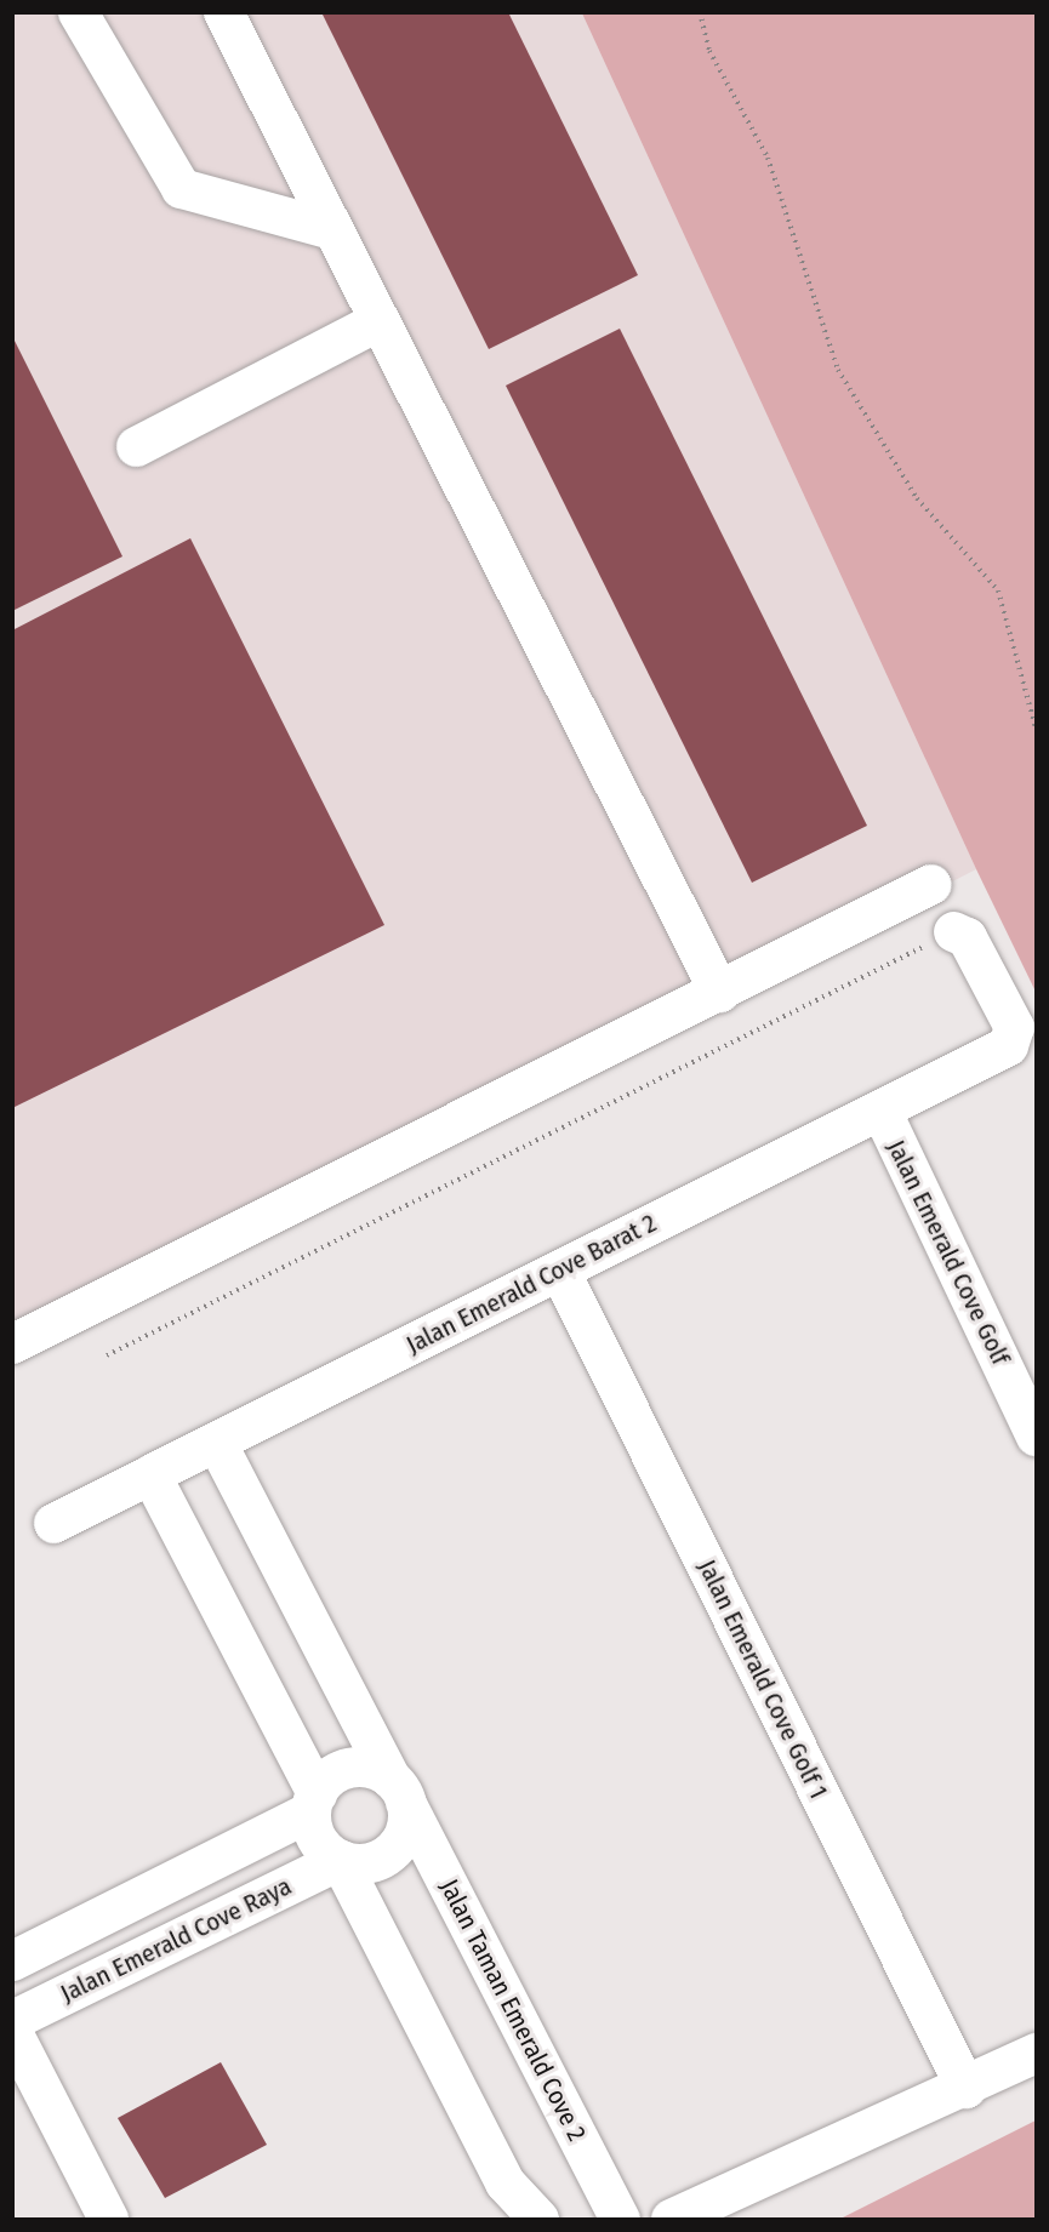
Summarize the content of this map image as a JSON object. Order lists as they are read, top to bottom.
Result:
{
  "streets": {
    "street": [
      "Jalan Emerald Cove Golf",
      "Jalan Emerald Cove Barat 2",
      "Jalan Emerald Cove Golf 1",
      "Jalan Emerald Cove Raya",
      "Jalan Taman Emerald Cove 2"
    ]
  },
  "crossings": [
    ["Jalan Emerald Cove Golf", "Jalan Emerald Cove Barat 2"],
    ["Jalan Emerald Cove Barat 2", "Jalan Emerald Cove Golf 1"],
    ["Jalan Emerald Cove Barat 2", "Jalan Taman Emerald Cove 2"],
    ["Jalan Emerald Cove Raya", "Jalan Taman Emerald Cove 2"]
  ]
}
